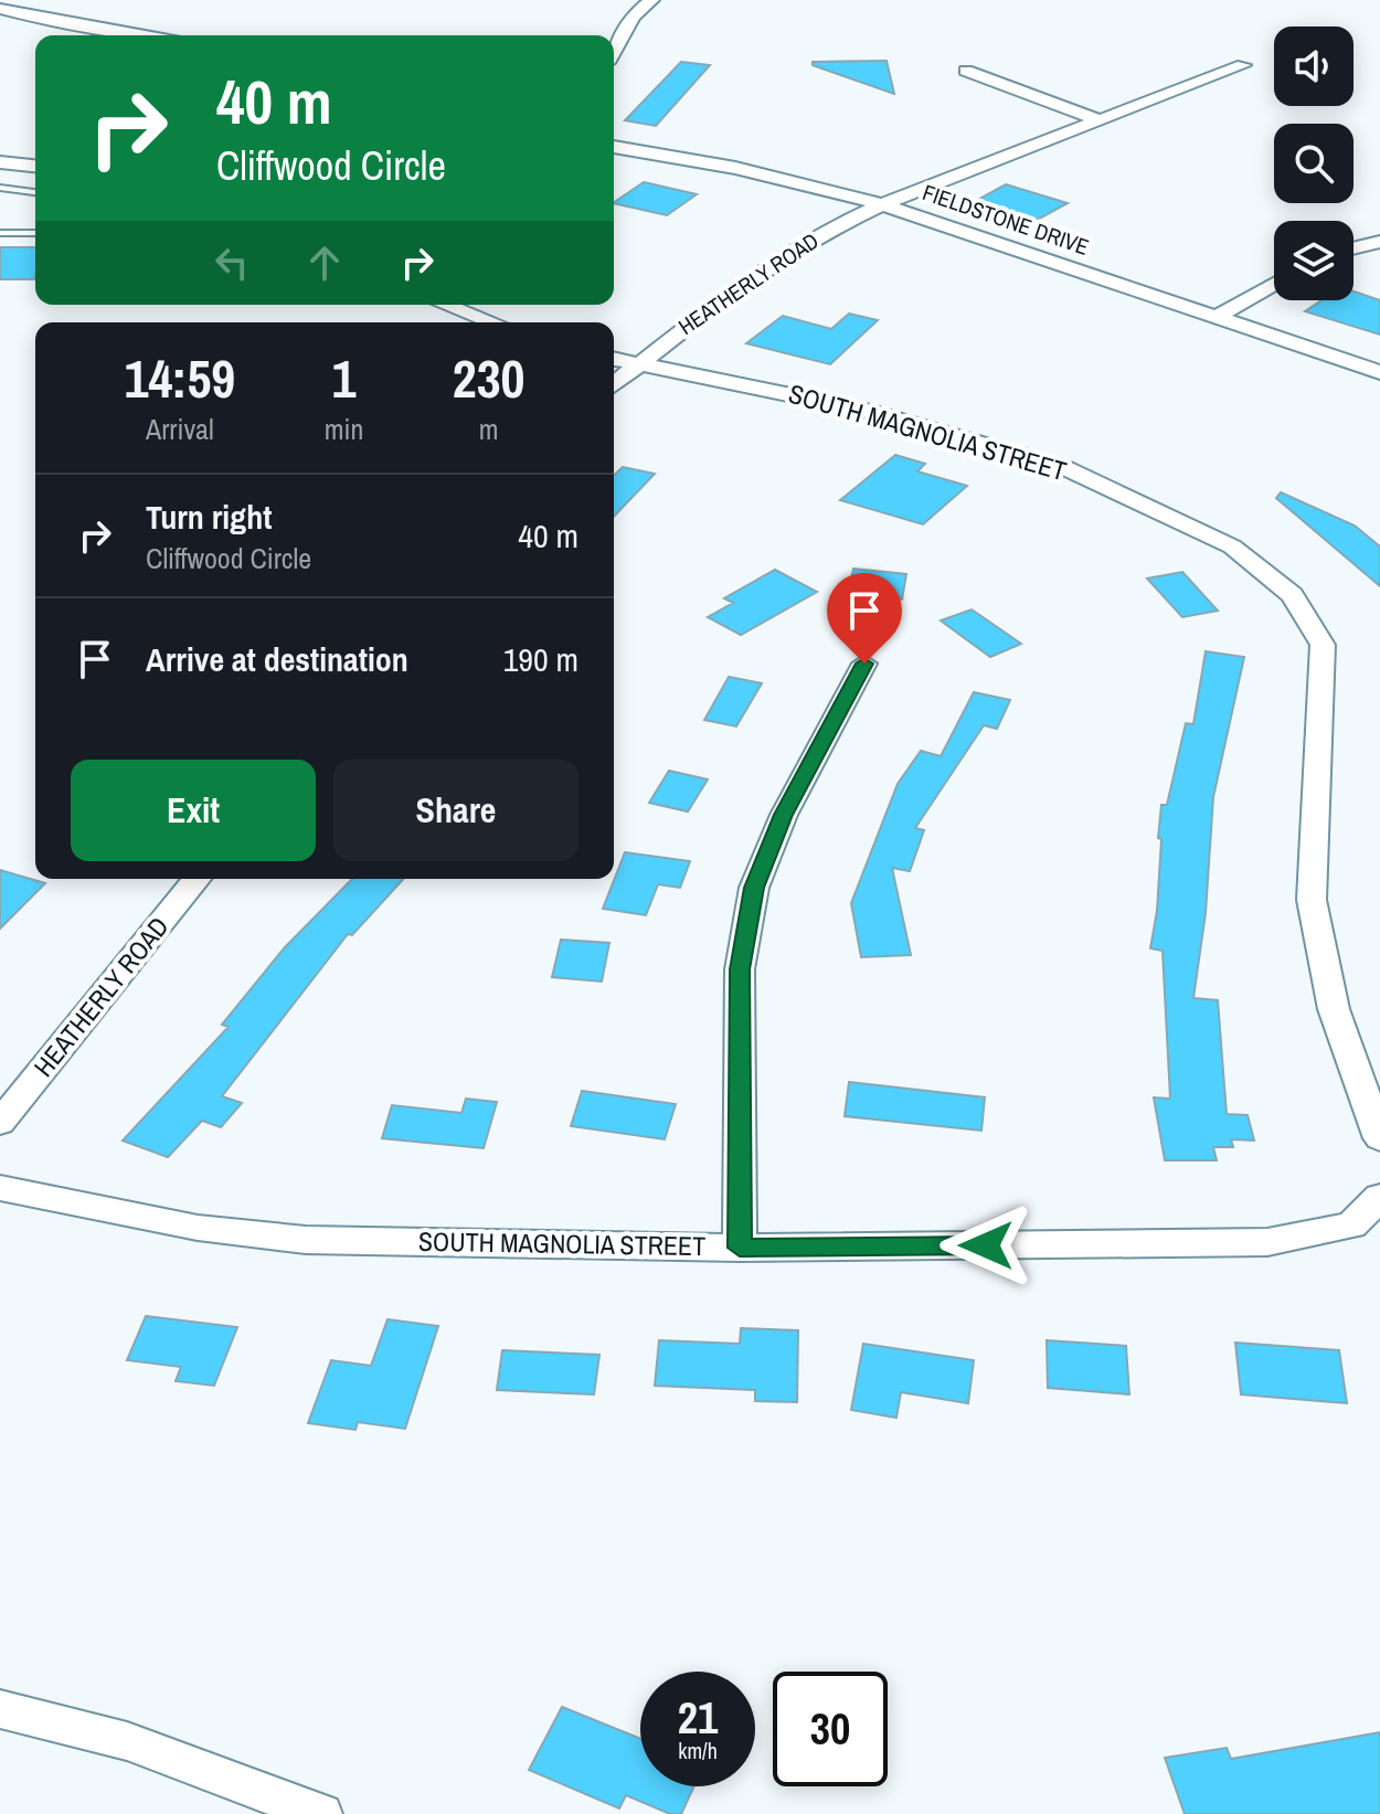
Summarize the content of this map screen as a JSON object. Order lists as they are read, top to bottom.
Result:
{
  "streets": {
    "street": ["FIELDSTONE DRIVE", "HEATHERLY ROAD", "SOUTH MAGNOLIA STREET"]
  },
  "crossings": [
    ["FIELDSTONE DRIVE", "HEATHERLY ROAD"],
    ["HEATHERLY ROAD", "SOUTH MAGNOLIA STREET"]
  ],
  "page": {
    "turn": ["40 m", "Cliffwood Circle"],
    "eta": [
      "14:59",
      "Arrival",
      "1",
      "min",
      "230",
      "m"
    ],
    "list": [
      {
        "name": "Turn right",
        "note": "Cliffwood Circle",
        "value": "40 m"
      },
      {
        "name": "Arrive at destination",
        "value": "190 m"
      }
    ],
    "buttons": ["Exit", "Share"],
    "speed": "21 km/h",
    "limit": "30"
  }
}
